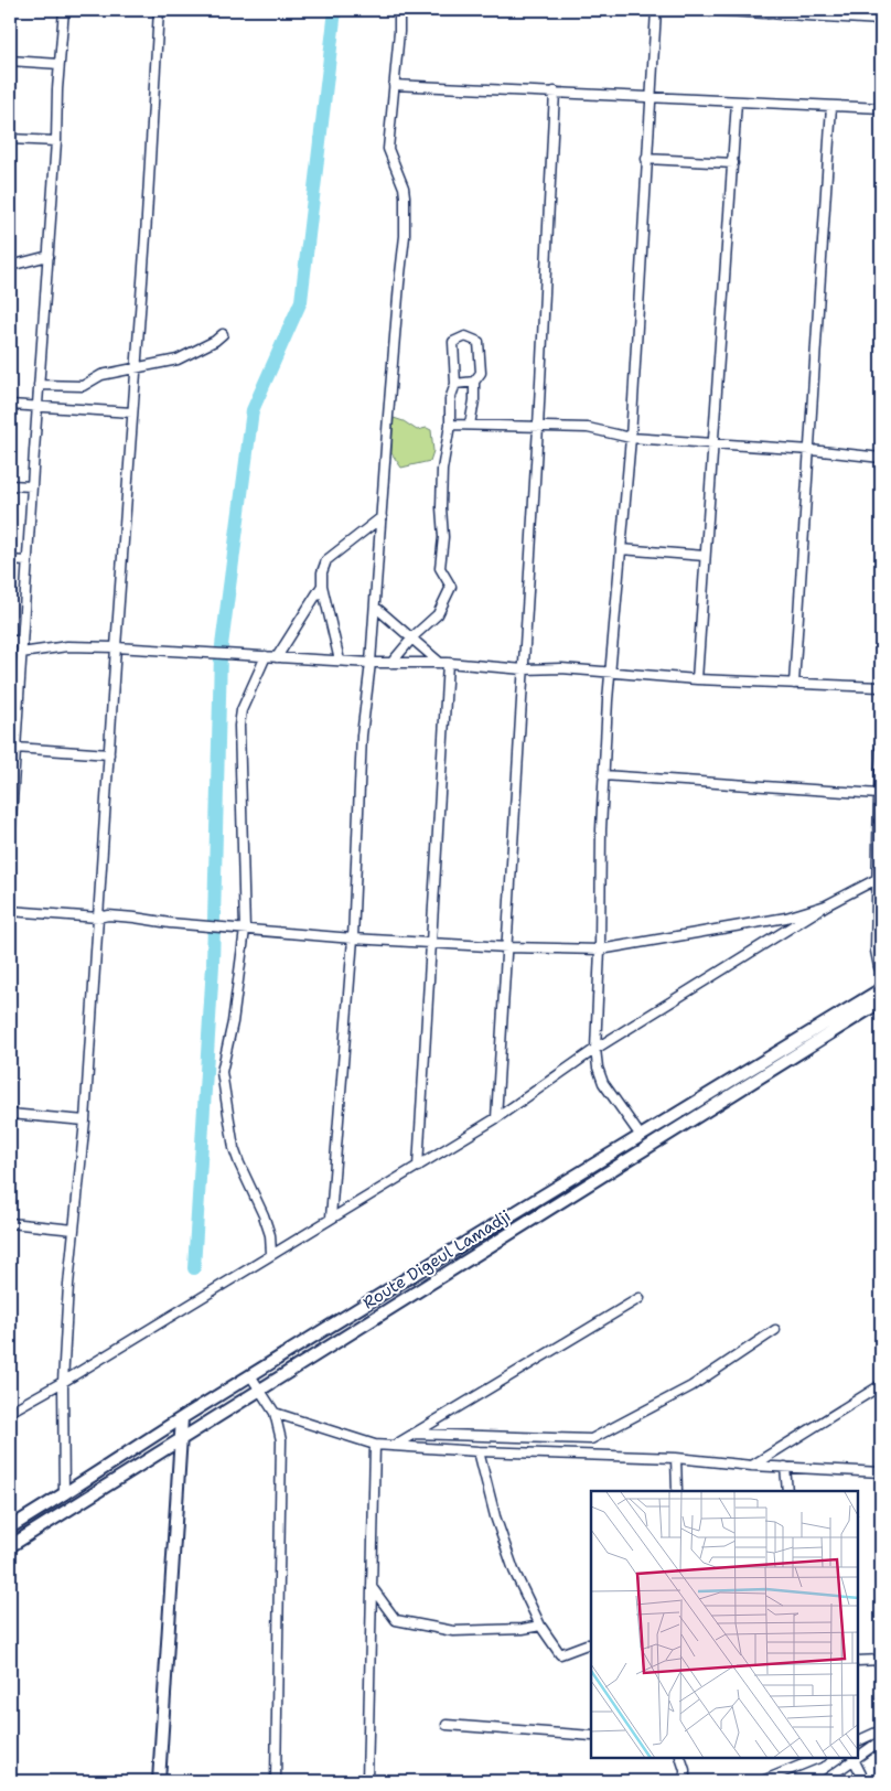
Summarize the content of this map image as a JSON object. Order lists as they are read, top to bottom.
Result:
{
  "streets": {
    "main road": ["Route Digeul Lamadji"]
  }
}
